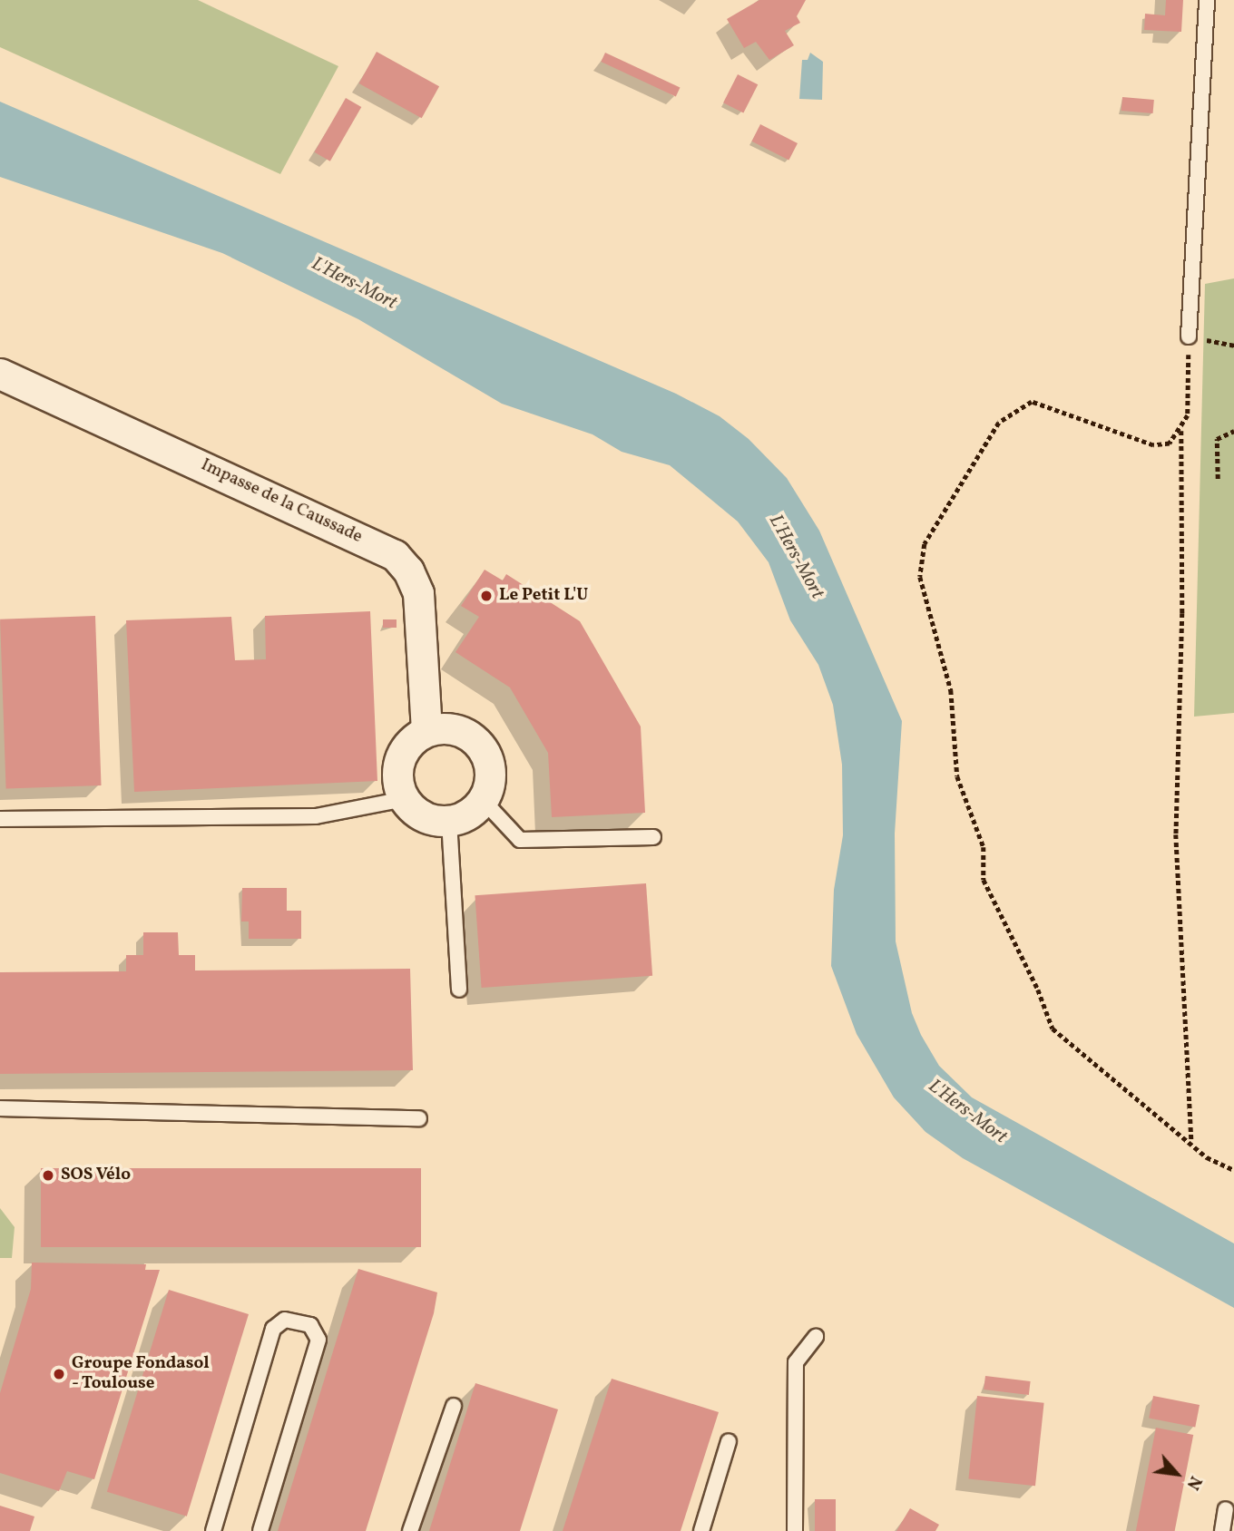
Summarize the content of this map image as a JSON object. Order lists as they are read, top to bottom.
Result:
{
  "streets": {
    "street": ["Impasse de la Caussade"]
  },
  "water": ["L'Hers-Mort"],
  "places": ["Le Petit L'U", "SOS Vélo", "Groupe Fondasol - Toulouse"],
  "north": "bottom right"
}
